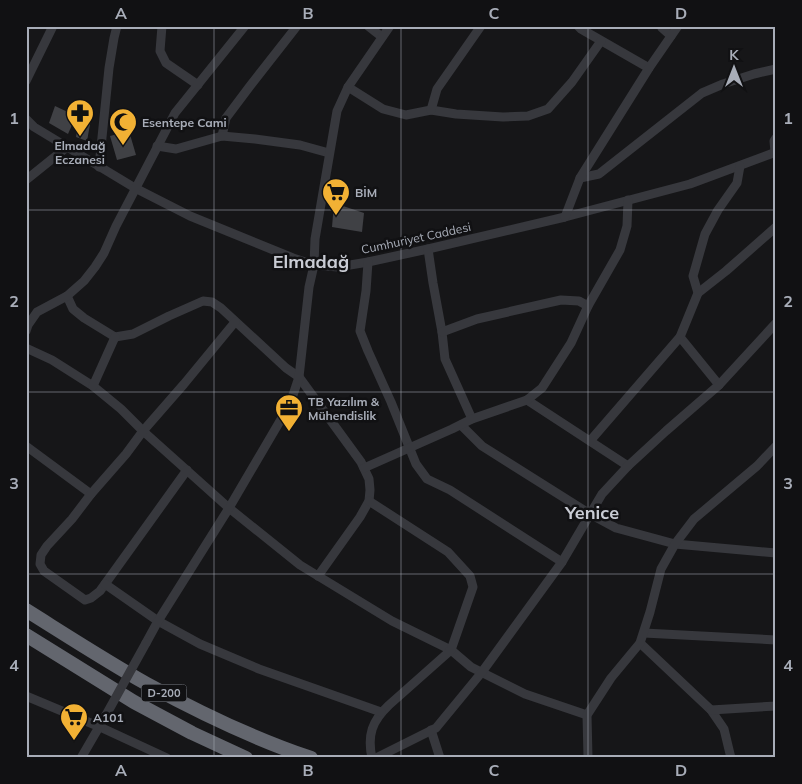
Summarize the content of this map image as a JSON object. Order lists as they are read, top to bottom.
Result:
{
  "streets": {
    "highway": ["D-200"],
    "street": ["Cumhuriyet Caddesi"]
  },
  "districts": ["Elmadağ", "Yenice"],
  "places": {
    "pharmacy": ["Elmadağ Eczanesi"],
    "mosque": ["Esentepe Cami"],
    "supermarket": ["BİM", "A101"],
    "office": ["TB Yazılım & Mühendislik"]
  },
  "north": "top",
  "grid": {
    "columns": [
      "A",
      "B",
      "C",
      "D"
    ],
    "rows": [
      "1",
      "2",
      "3",
      "4"
    ]
  }
}
